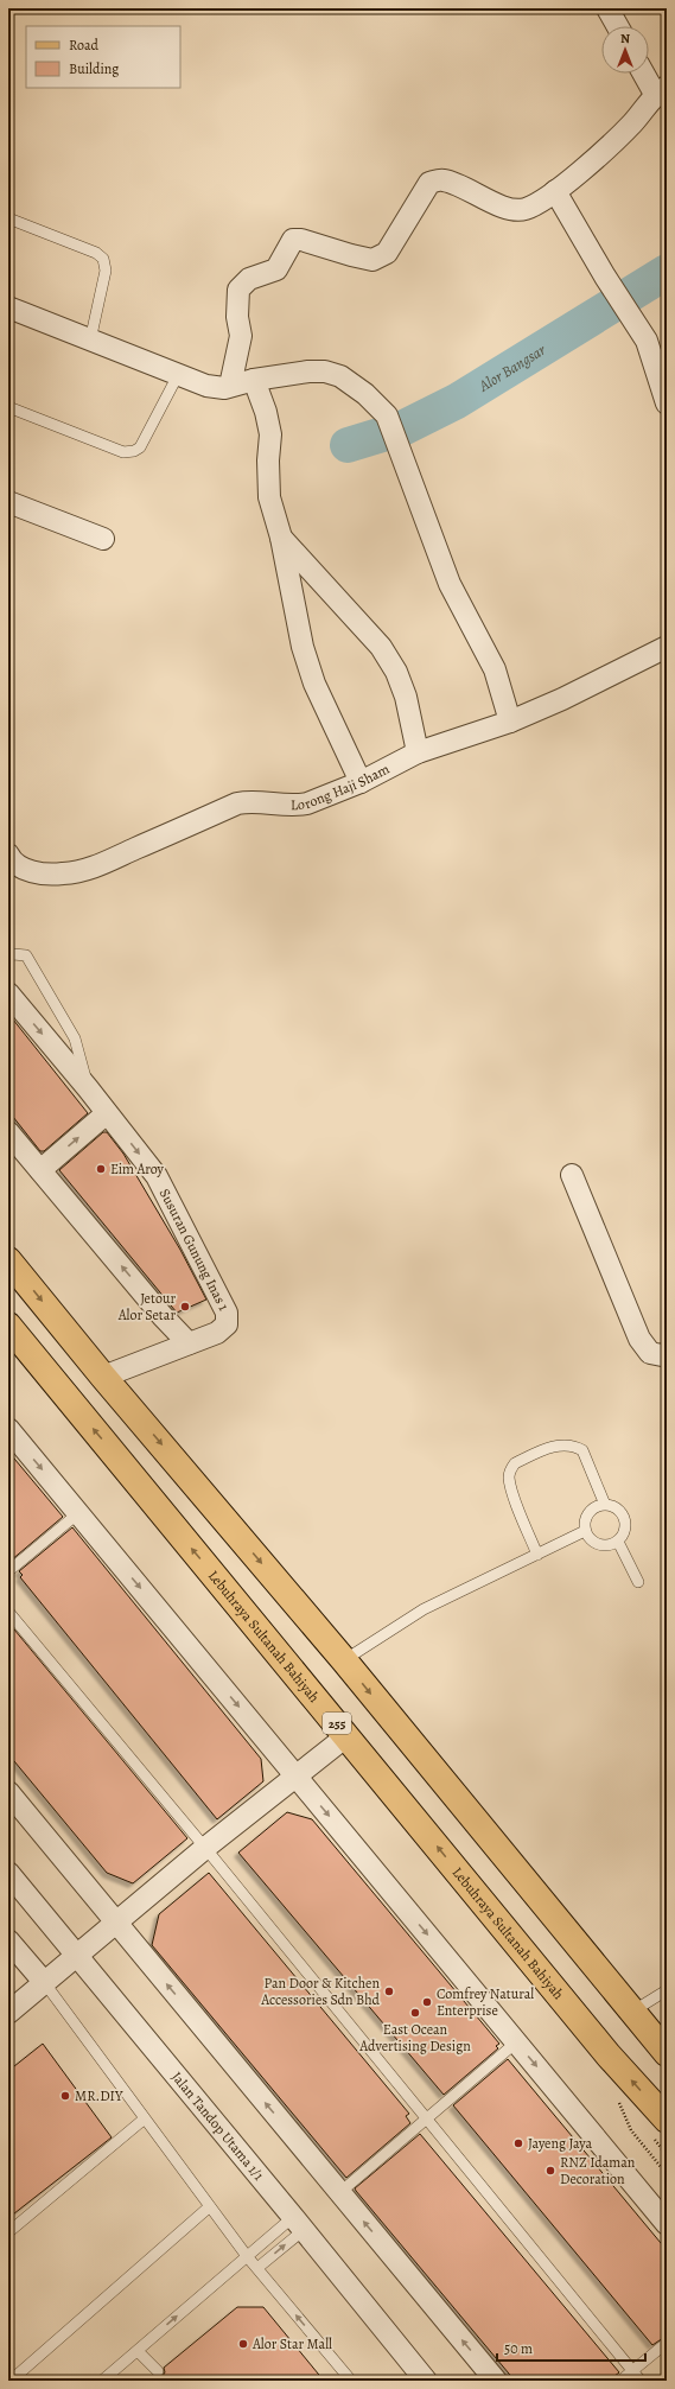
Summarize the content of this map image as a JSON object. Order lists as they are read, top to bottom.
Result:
{
  "streets": {
    "main road": ["Lebuhraya Sultanah Bahiyah", "255"],
    "street": ["Lorong Haji Sham", "Susuran Gunung Inas 1", "Jalan Tandop Utama 1/1"]
  },
  "one_way": ["Susuran Gunung Inas 1"],
  "water": ["Alor Bangsar"],
  "places": [
    "Eim Aroy",
    "Jetour Alor Setar",
    "Pan Door & Kitchen Accessories Sdn Bhd",
    "Comfrey Natural Enterprise",
    "East Ocean Advertising Design",
    "MR.DIY",
    "Jayeng Jaya",
    "RNZ Idaman Decoration",
    "Alor Star Mall"
  ],
  "legend": ["Road", "Building"],
  "scale_bar": "50 m",
  "north": "top"
}
